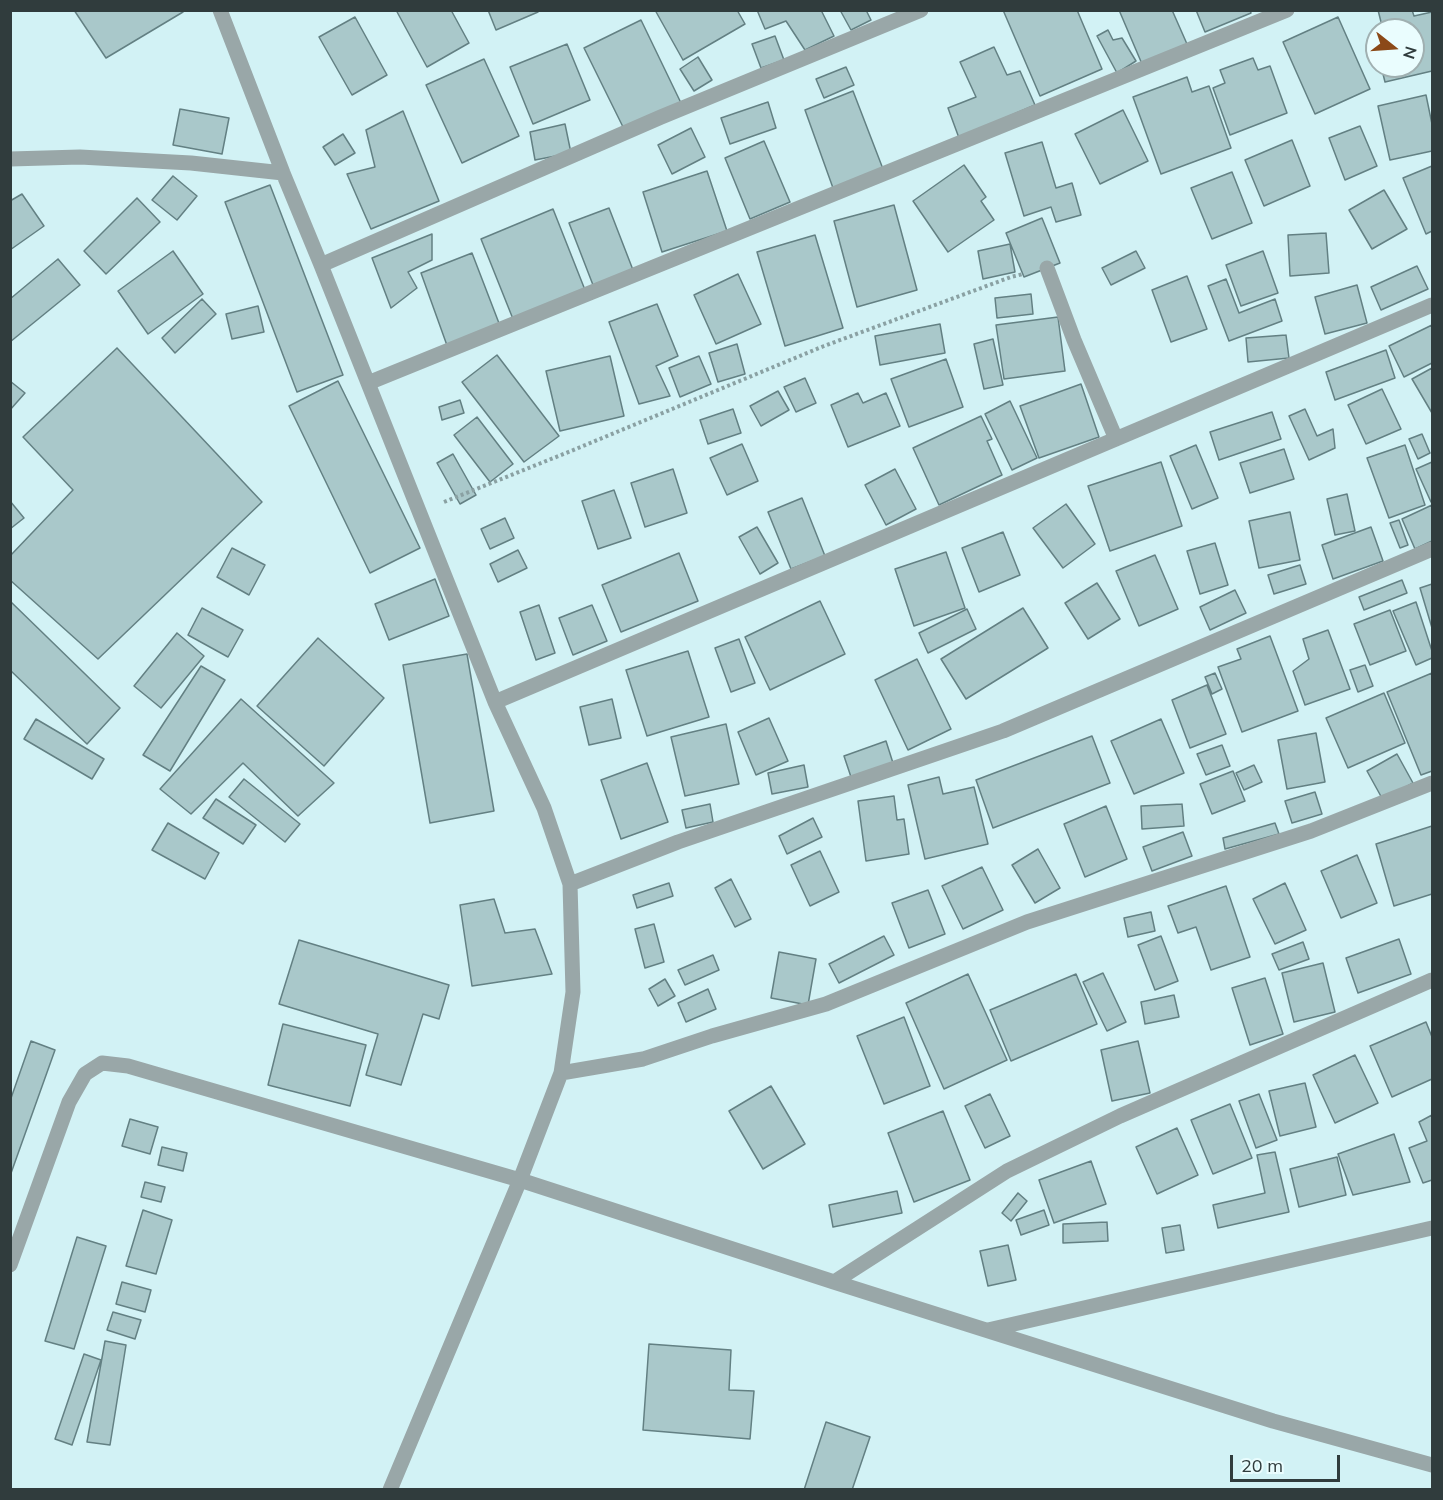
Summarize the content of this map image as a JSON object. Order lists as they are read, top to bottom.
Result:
{
  "scale_bar": "20 m",
  "north": "right"
}
